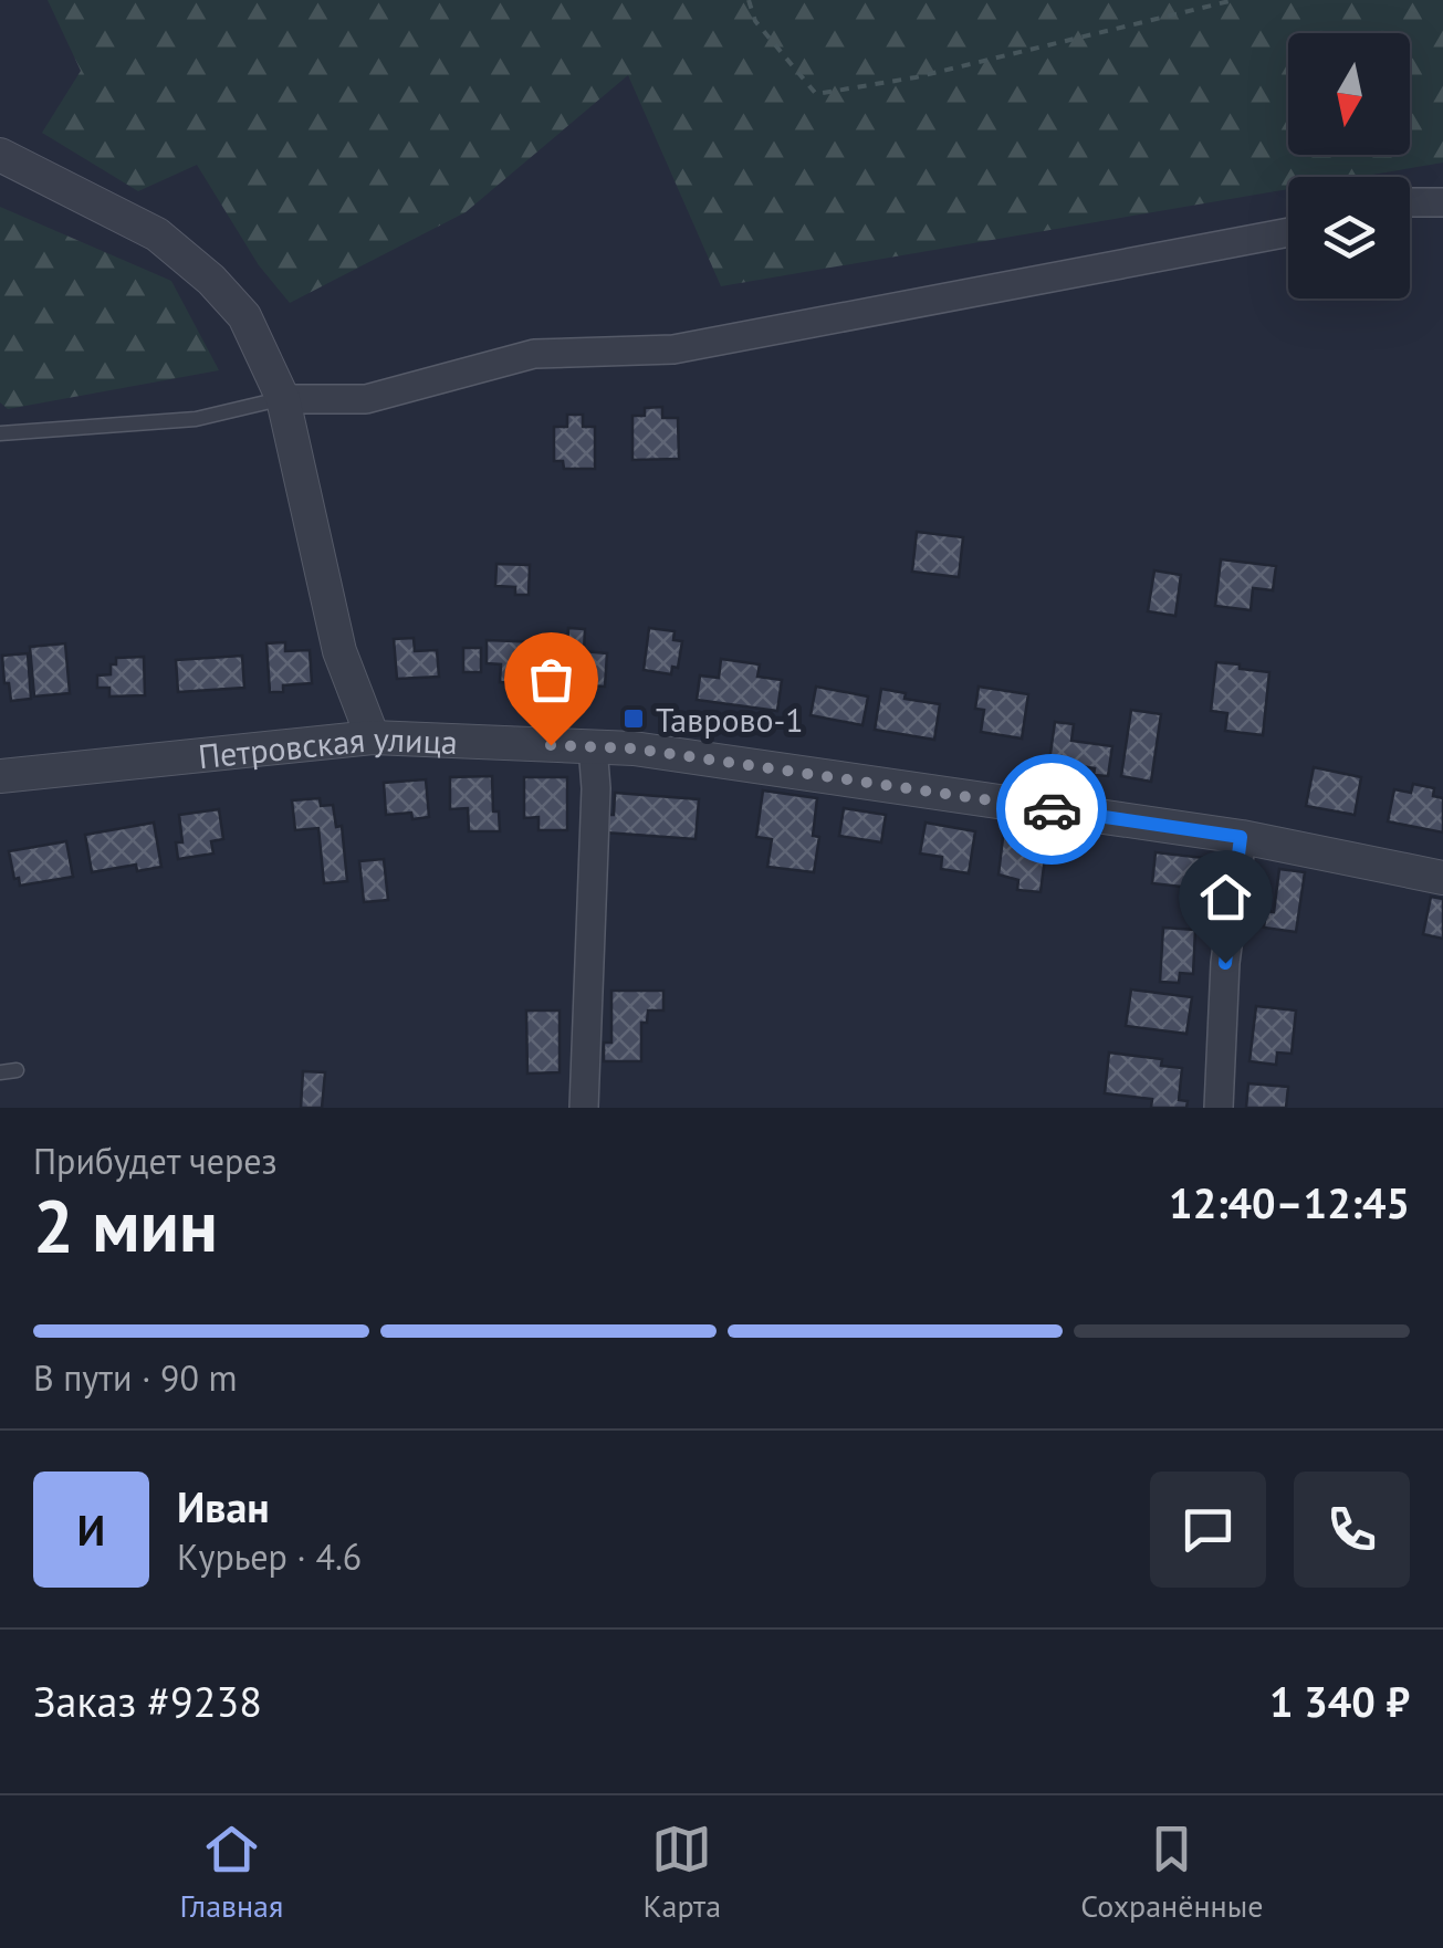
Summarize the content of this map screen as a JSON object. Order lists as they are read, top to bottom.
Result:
{
  "streets": {
    "street": ["Петровская улица"]
  },
  "places": {
    "transit": ["Таврово-1"]
  },
  "north": "bottom",
  "page": {
    "heading": ["2 мин", "Прибудет через", "12:40–12:45"],
    "panel": [
      "Иван",
      "Курьер · 4.6",
      "Заказ #9238",
      "1 340 ₽"
    ],
    "bar": "В пути · 90 m",
    "round": "И",
    "tabs": ["Главная", "Карта", "Сохранённые"]
  }
}
